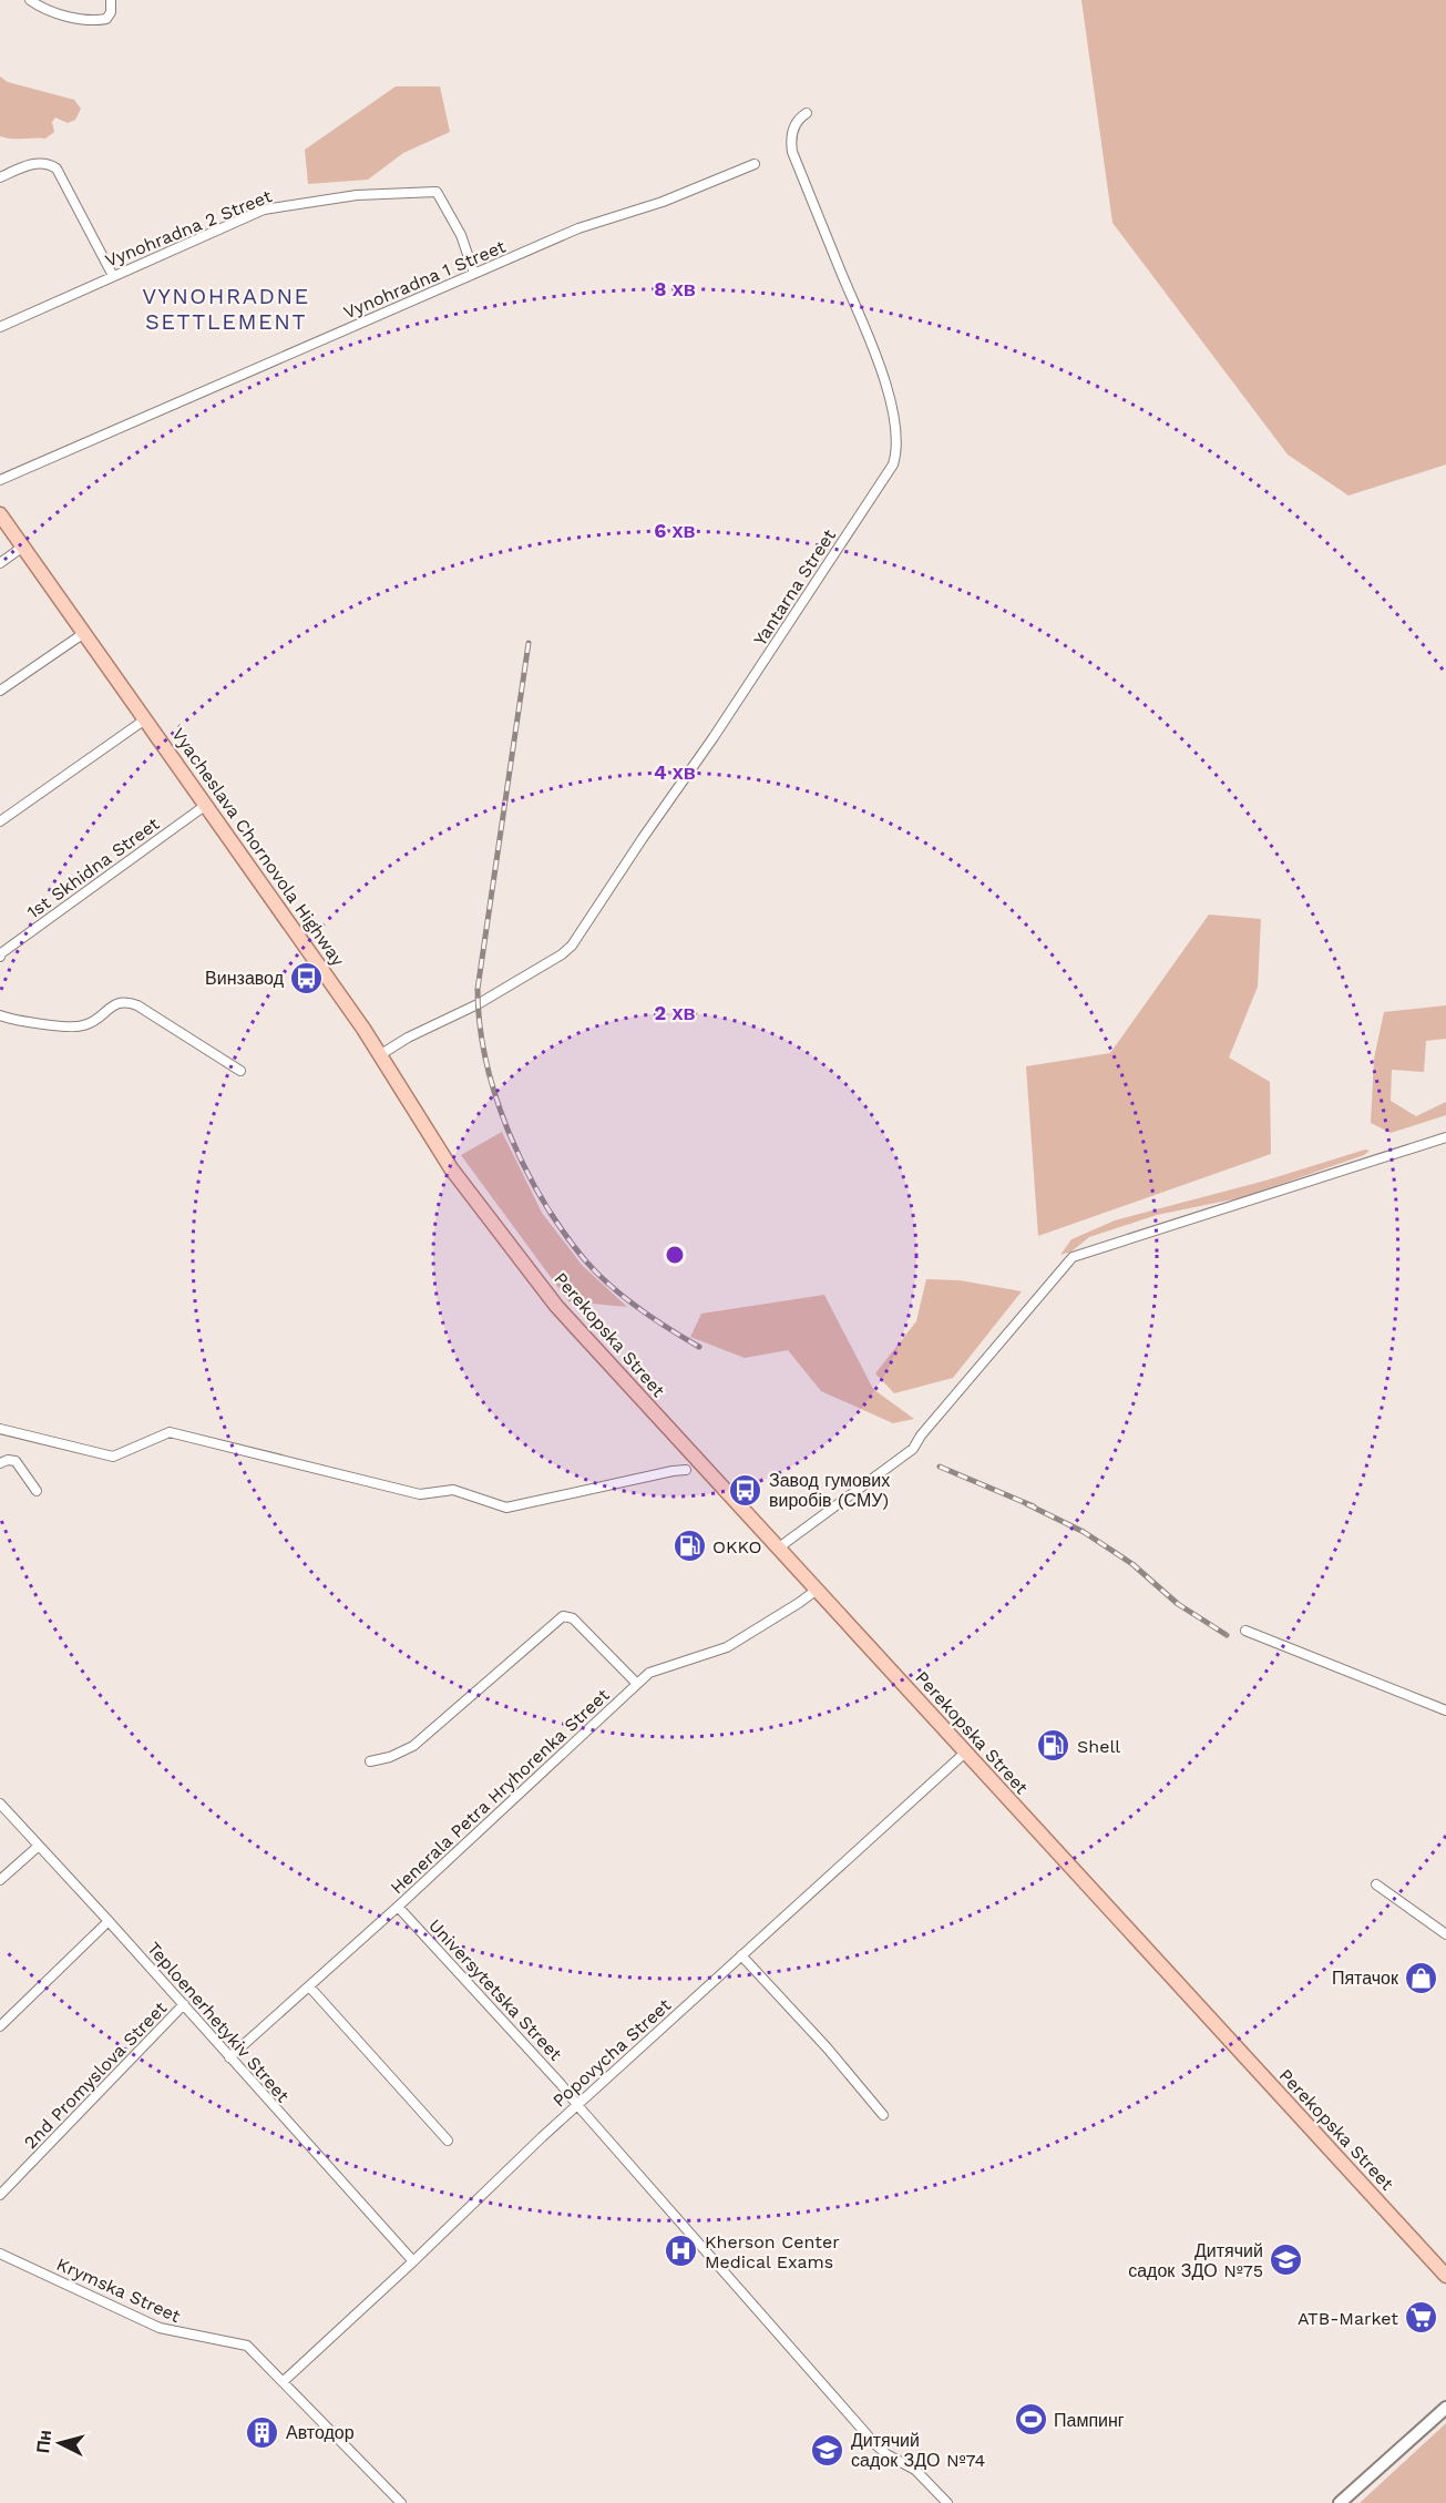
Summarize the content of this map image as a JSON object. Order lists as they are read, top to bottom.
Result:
{
  "streets": {
    "main road": ["Vyacheslava Chornovola Highway", "Perekopska Street"],
    "street": [
      "Vynohradna 2 Street",
      "Vynohradna 1 Street",
      "Yantarna Street",
      "1st Skhidna Street",
      "Henerala Petra Hryhorenka Street",
      "Universytetska Street",
      "Teploenerhetykiv Street",
      "Popovycha Street",
      "2nd Promyslova Street",
      "Krymska Street"
    ]
  },
  "crossings": [
    ["Vynohradna 2 Street", "Vynohradna 1 Street"],
    ["Yantarna Street", "Vyacheslava Chornovola Highway"],
    ["Vyacheslava Chornovola Highway", "1st Skhidna Street"],
    ["Vyacheslava Chornovola Highway", "Perekopska Street"],
    ["Perekopska Street", "Henerala Petra Hryhorenka Street"],
    ["Perekopska Street", "Popovycha Street"],
    ["Henerala Petra Hryhorenka Street", "Universytetska Street"],
    ["Henerala Petra Hryhorenka Street", "Teploenerhetykiv Street"],
    ["Universytetska Street", "Popovycha Street"],
    ["Teploenerhetykiv Street", "Popovycha Street"],
    ["Teploenerhetykiv Street", "2nd Promyslova Street"],
    ["Popovycha Street", "Krymska Street"]
  ],
  "districts": ["VYNOHRADNE SETTLEMENT"],
  "places": {
    "bus stop": ["Винзавод", "Завод гумових виробів (СМУ)"],
    "fuel station": ["OKKO", "Shell"],
    "shop": ["Пятачок"],
    "hospital": ["Kherson Center Medical Exams"],
    "school or university": ["Дитячий садок ЗДО №75", "Дитячий садок ЗДО №74"],
    "supermarket": ["ATB-Market"],
    "sports": ["Пампинг"],
    "building": ["Автодор"]
  },
  "north": "left",
  "rings": [
    "8 хв",
    "6 хв",
    "4 хв",
    "2 хв"
  ]
}
